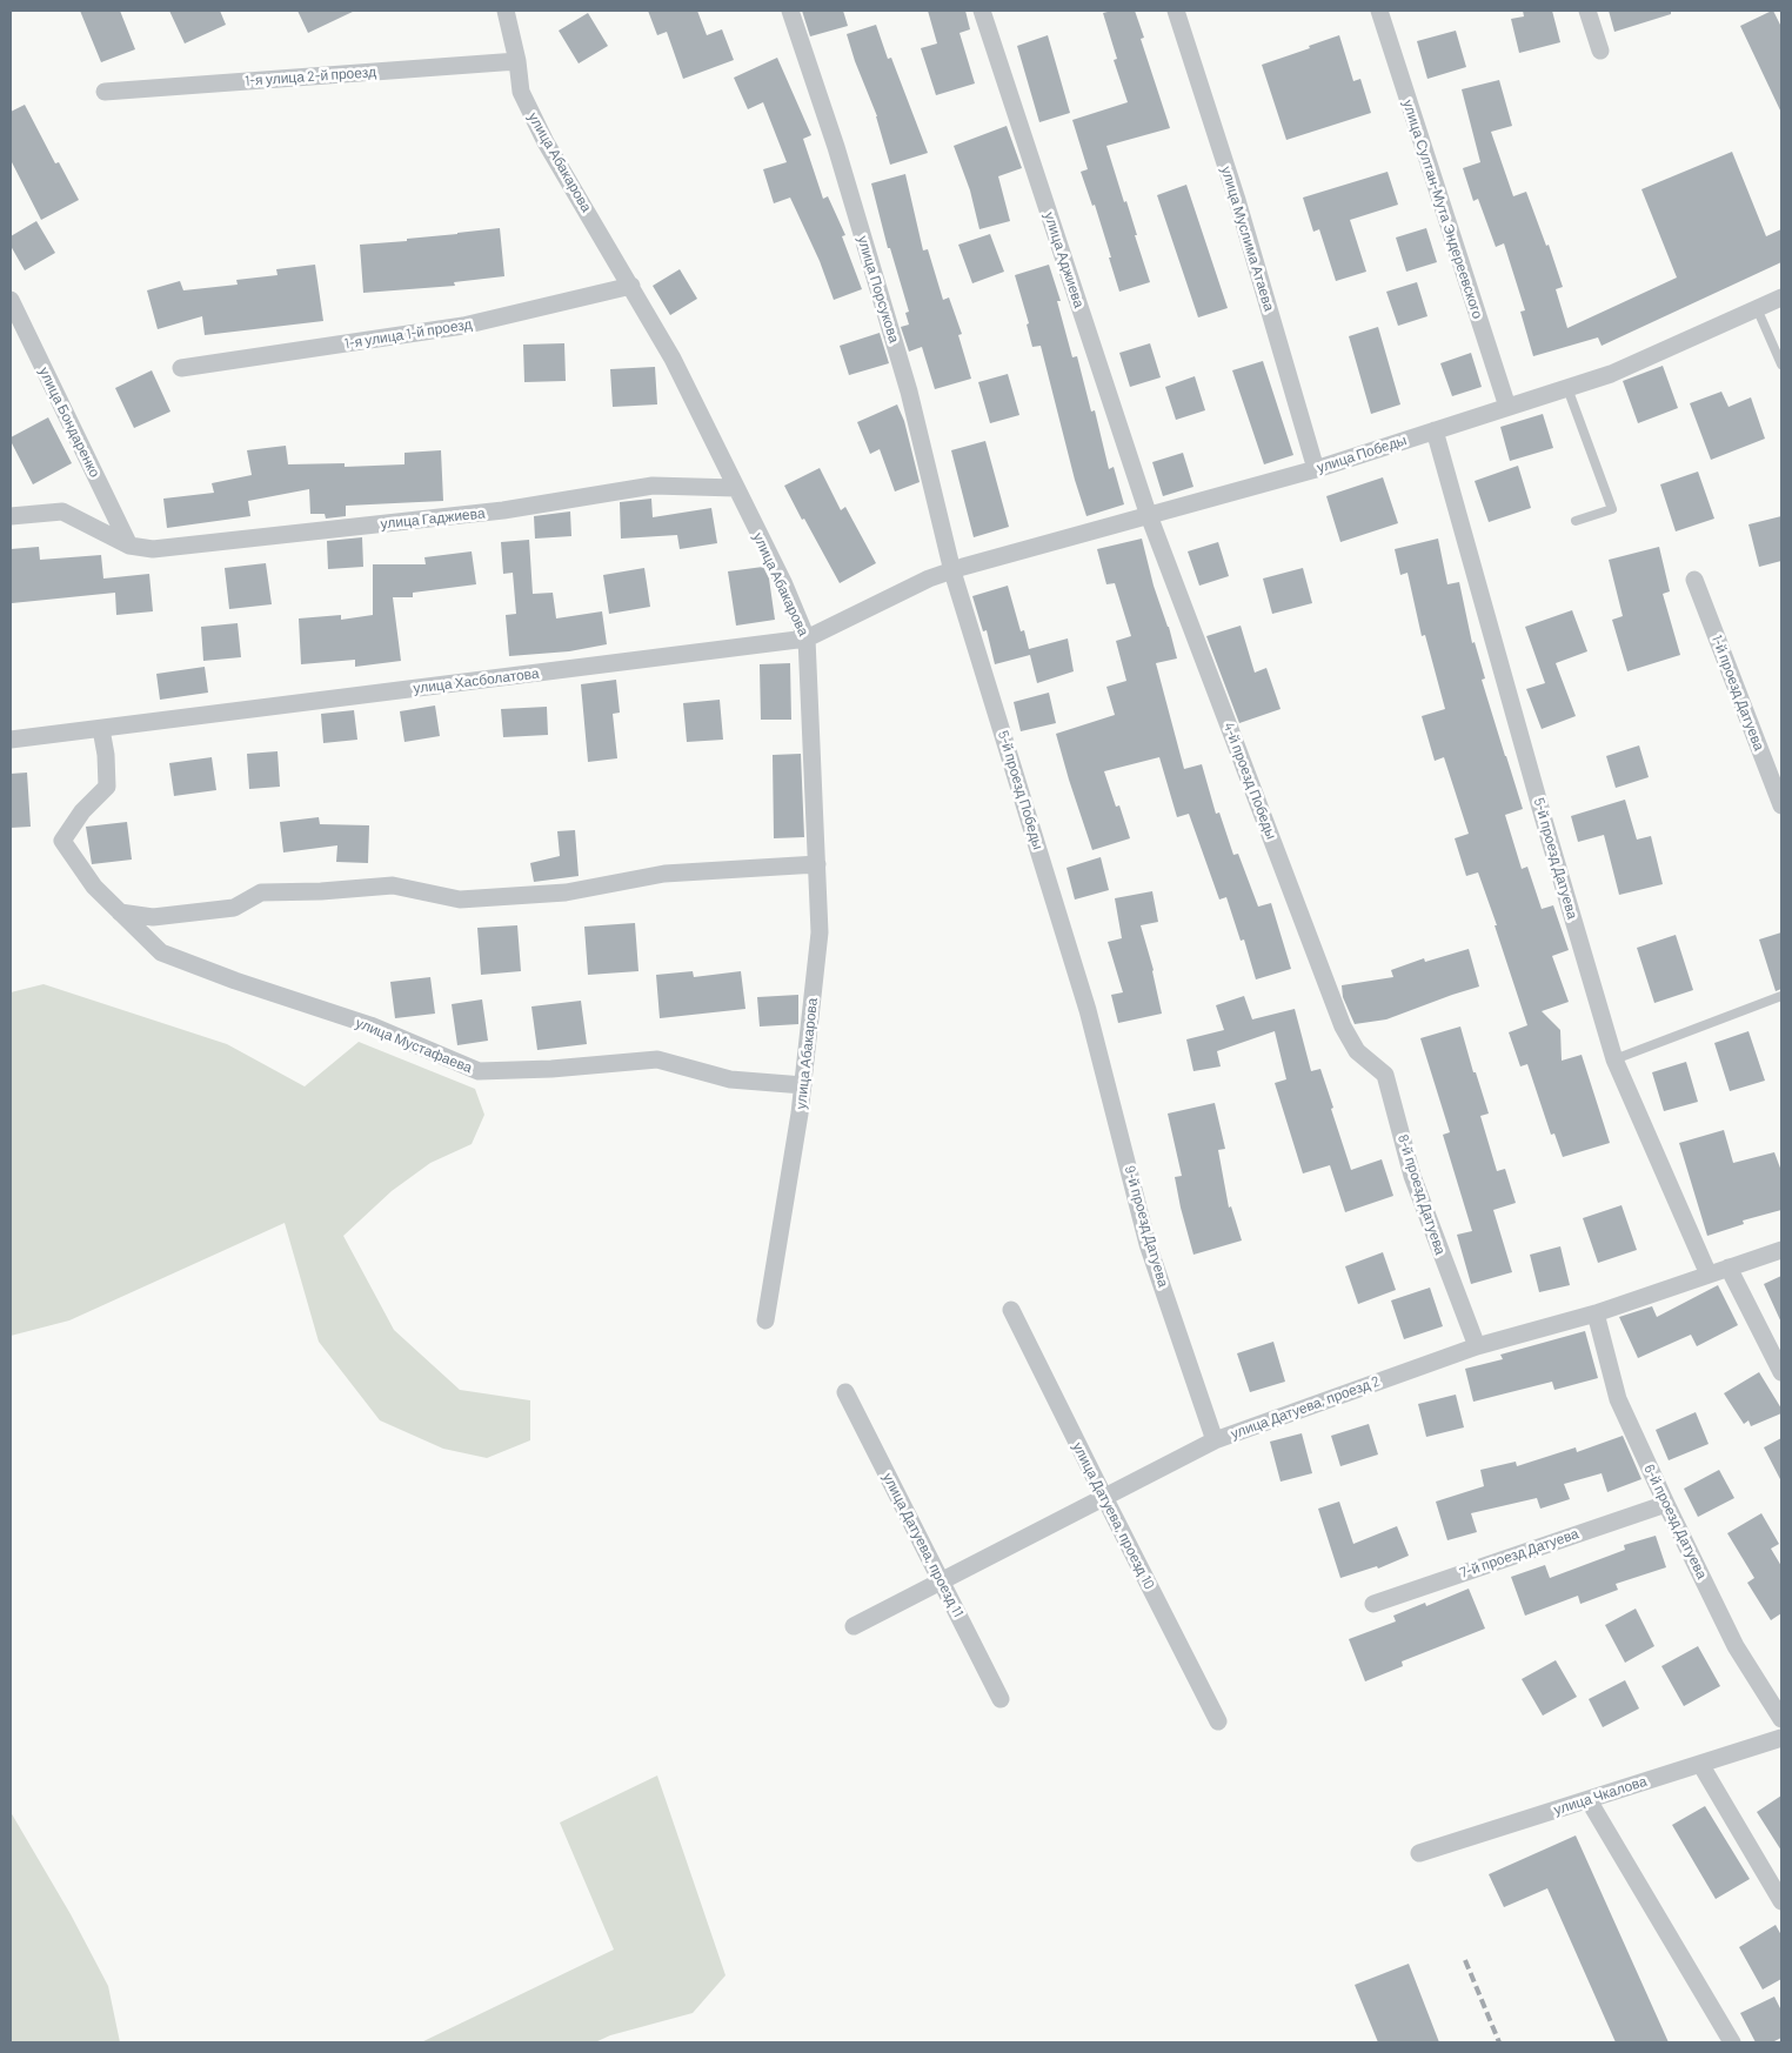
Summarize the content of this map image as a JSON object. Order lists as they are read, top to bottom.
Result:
{
  "streets": {
    "street": [
      "1-я улица 2-й проезд",
      "улица Абакарова",
      "улица Султан-Мута Эндереевского",
      "улица Муслима Атаева",
      "улица Аджиева",
      "улица Порсукова",
      "1-я улица 1-й проезд",
      "улица Бондаренко",
      "улица Победы",
      "улица Гаджиева",
      "улица Хасболатова",
      "1-й проезд Датуева",
      "4-й проезд Победы",
      "5-й проезд Победы",
      "5-й проезд Датуева",
      "улица Мустафаева",
      "8-й проезд Датуева",
      "9-й проезд Датуева",
      "улица Датуева, проезд 2",
      "улица Датуева, проезд 10",
      "6-й проезд Датуева",
      "улица Датуева, проезд 11",
      "7-й проезд Датуева",
      "улица Чкалова"
    ]
  },
  "crossings": [
    ["1-я улица 2-й проезд", "улица Абакарова"],
    ["улица Абакарова", "1-я улица 1-й проезд"],
    ["улица Абакарова", "улица Гаджиева"],
    ["улица Абакарова", "улица Хасболатова"],
    ["улица Абакарова", "улица Мустафаева"],
    ["улица Султан-Мута Эндереевского", "улица Победы"],
    ["улица Муслима Атаева", "улица Победы"],
    ["улица Аджиева", "улица Победы"],
    ["улица Аджиева", "4-й проезд Победы"],
    ["улица Порсукова", "улица Победы"],
    ["улица Порсукова", "5-й проезд Победы"],
    ["улица Бондаренко", "улица Гаджиева"],
    ["улица Победы", "улица Хасболатова"],
    ["улица Победы", "4-й проезд Победы"],
    ["улица Победы", "5-й проезд Победы"],
    ["улица Победы", "5-й проезд Датуева"],
    ["улица Хасболатова", "улица Мустафаева"],
    ["4-й проезд Победы", "8-й проезд Датуева"],
    ["5-й проезд Победы", "9-й проезд Датуева"],
    ["5-й проезд Датуева", "улица Датуева, проезд 2"],
    ["8-й проезд Датуева", "улица Датуева, проезд 2"],
    ["9-й проезд Датуева", "улица Датуева, проезд 2"],
    ["улица Датуева, проезд 2", "улица Датуева, проезд 10"],
    ["улица Датуева, проезд 2", "6-й проезд Датуева"],
    ["улица Датуева, проезд 2", "улица Датуева, проезд 11"],
    ["6-й проезд Датуева", "7-й проезд Датуева"]
  ]
}
